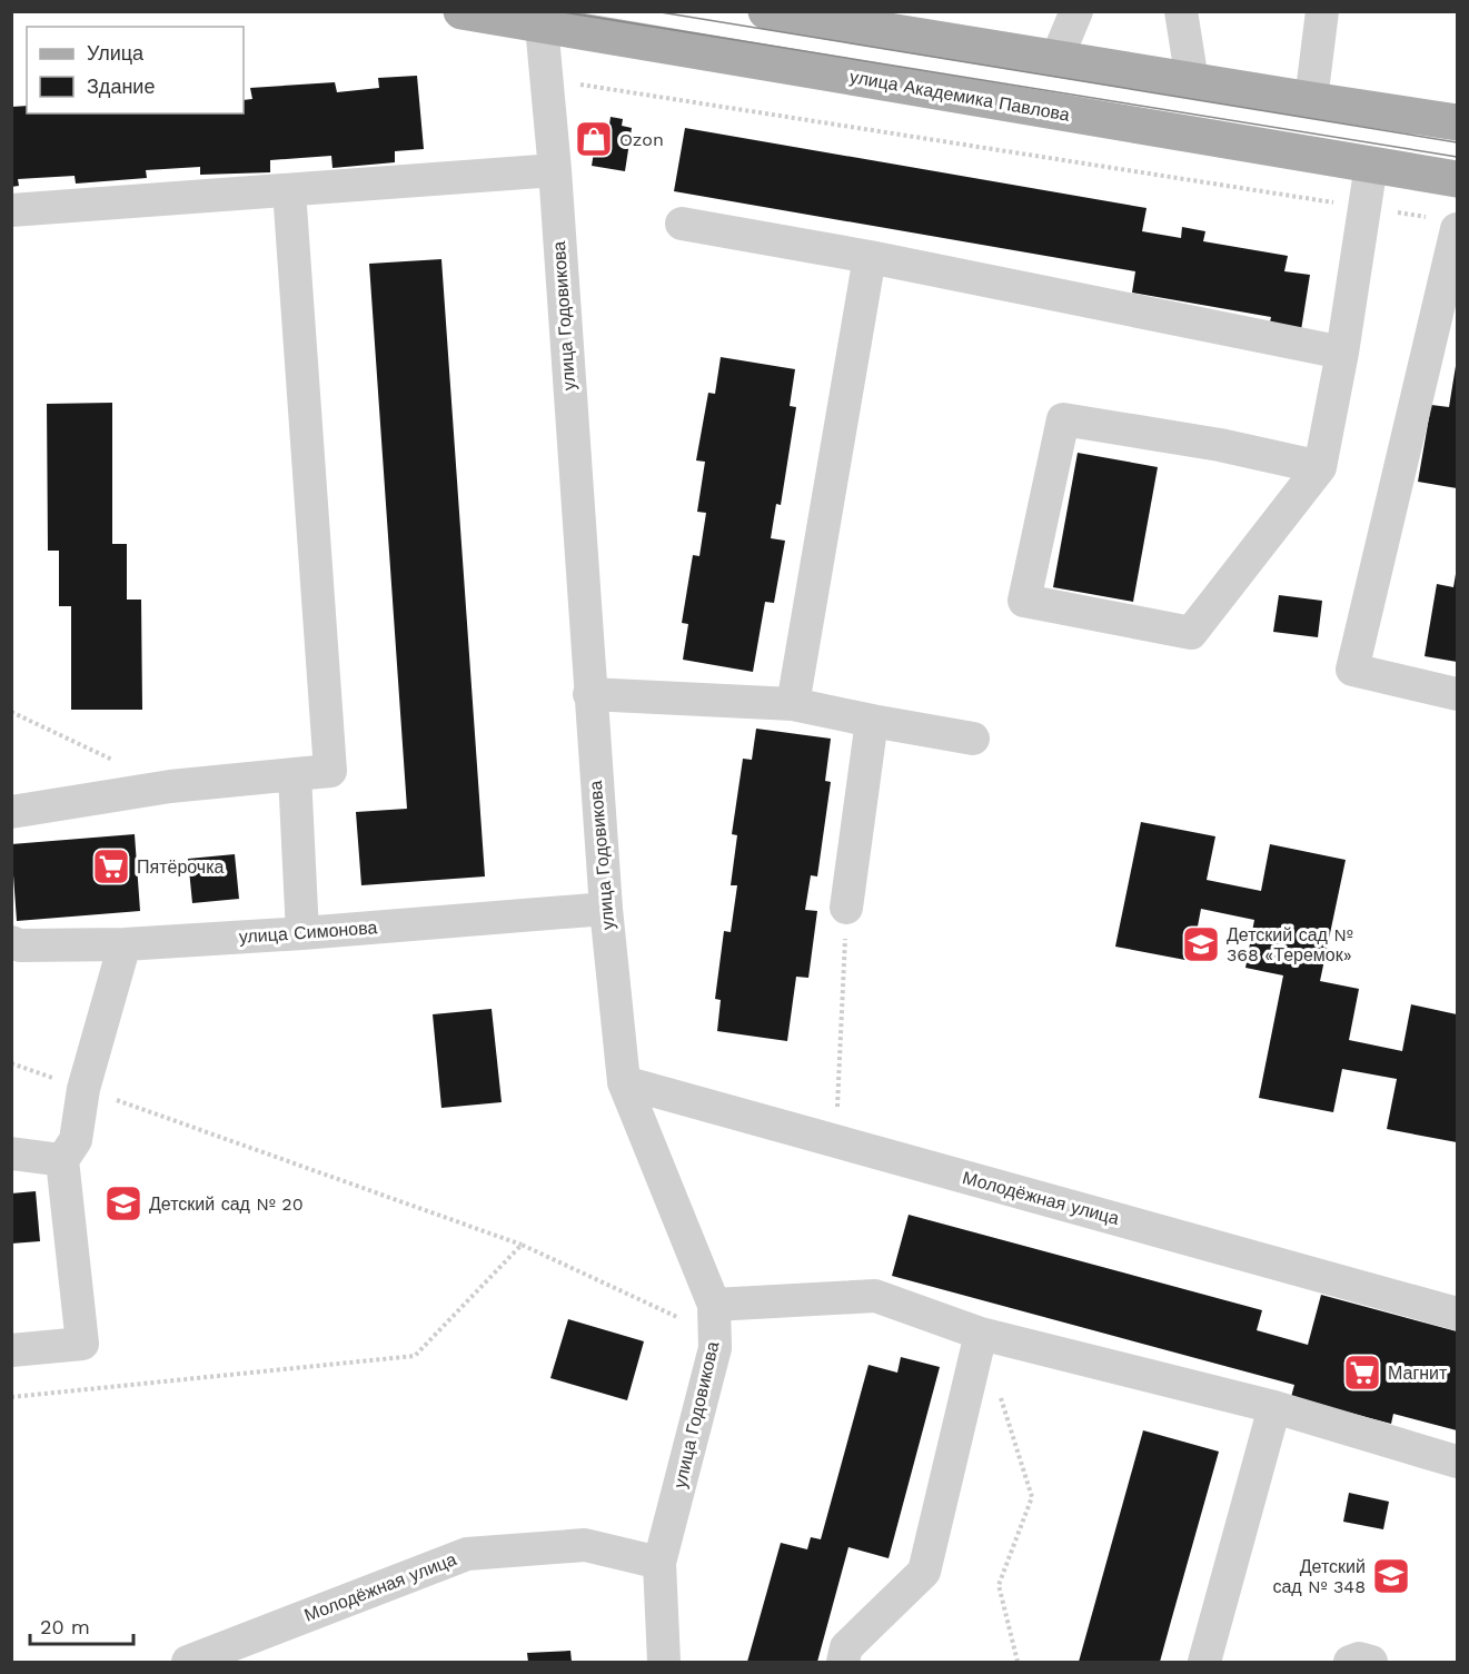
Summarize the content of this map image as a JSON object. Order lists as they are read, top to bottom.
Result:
{
  "streets": {
    "main road": ["улица Академика Павлова"],
    "street": ["улица Годовикова", "улица Симонова", "Молодёжная улица"]
  },
  "crossings": [
    ["улица Академика Павлова", "улица Годовикова"],
    ["улица Годовикова", "улица Симонова"],
    ["улица Годовикова", "Молодёжная улица"]
  ],
  "places": {
    "shop": ["Ozon"],
    "supermarket": ["Пятёрочка", "Магнит"],
    "school or university": ["Детский сад № 368 «Теремок»", "Детский сад № 20", "Детский сад № 348"]
  },
  "legend": ["Улица", "Здание"],
  "scale_bar": "20 m"
}
